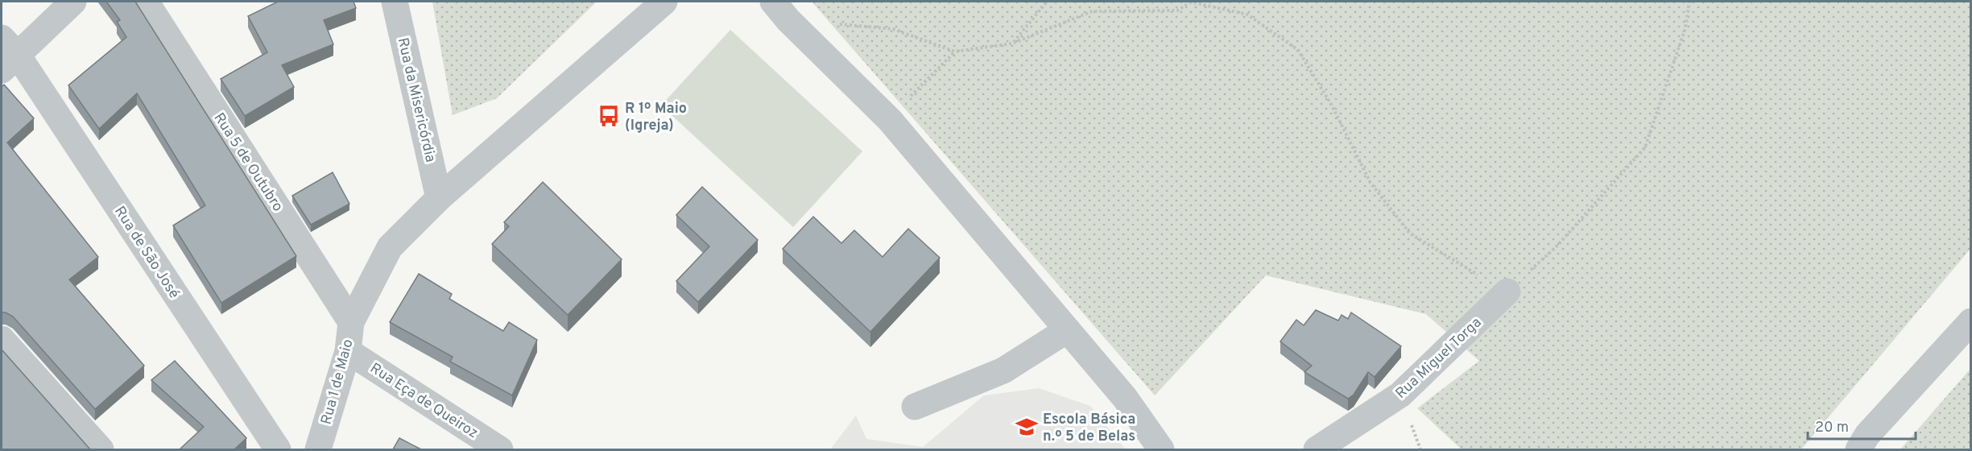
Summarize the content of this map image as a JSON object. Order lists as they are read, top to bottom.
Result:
{
  "streets": {
    "street": [
      "Rua da Misericórdia",
      "Rua 5 de Outubro",
      "Rua de São José",
      "Rua Miguel Torga",
      "Rua 1 de Maio",
      "Rua Eça de Queiroz"
    ]
  },
  "crossings": [
    ["Rua da Misericórdia", "Rua 1 de Maio"],
    ["Rua 5 de Outubro", "Rua 1 de Maio"],
    ["Rua 1 de Maio", "Rua Eça de Queiroz"]
  ],
  "places": {
    "bus stop": ["R 1º Maio (Igreja)"],
    "school or university": ["Escola Básica n.º 5 de Belas"]
  },
  "scale_bar": "20 m"
}
